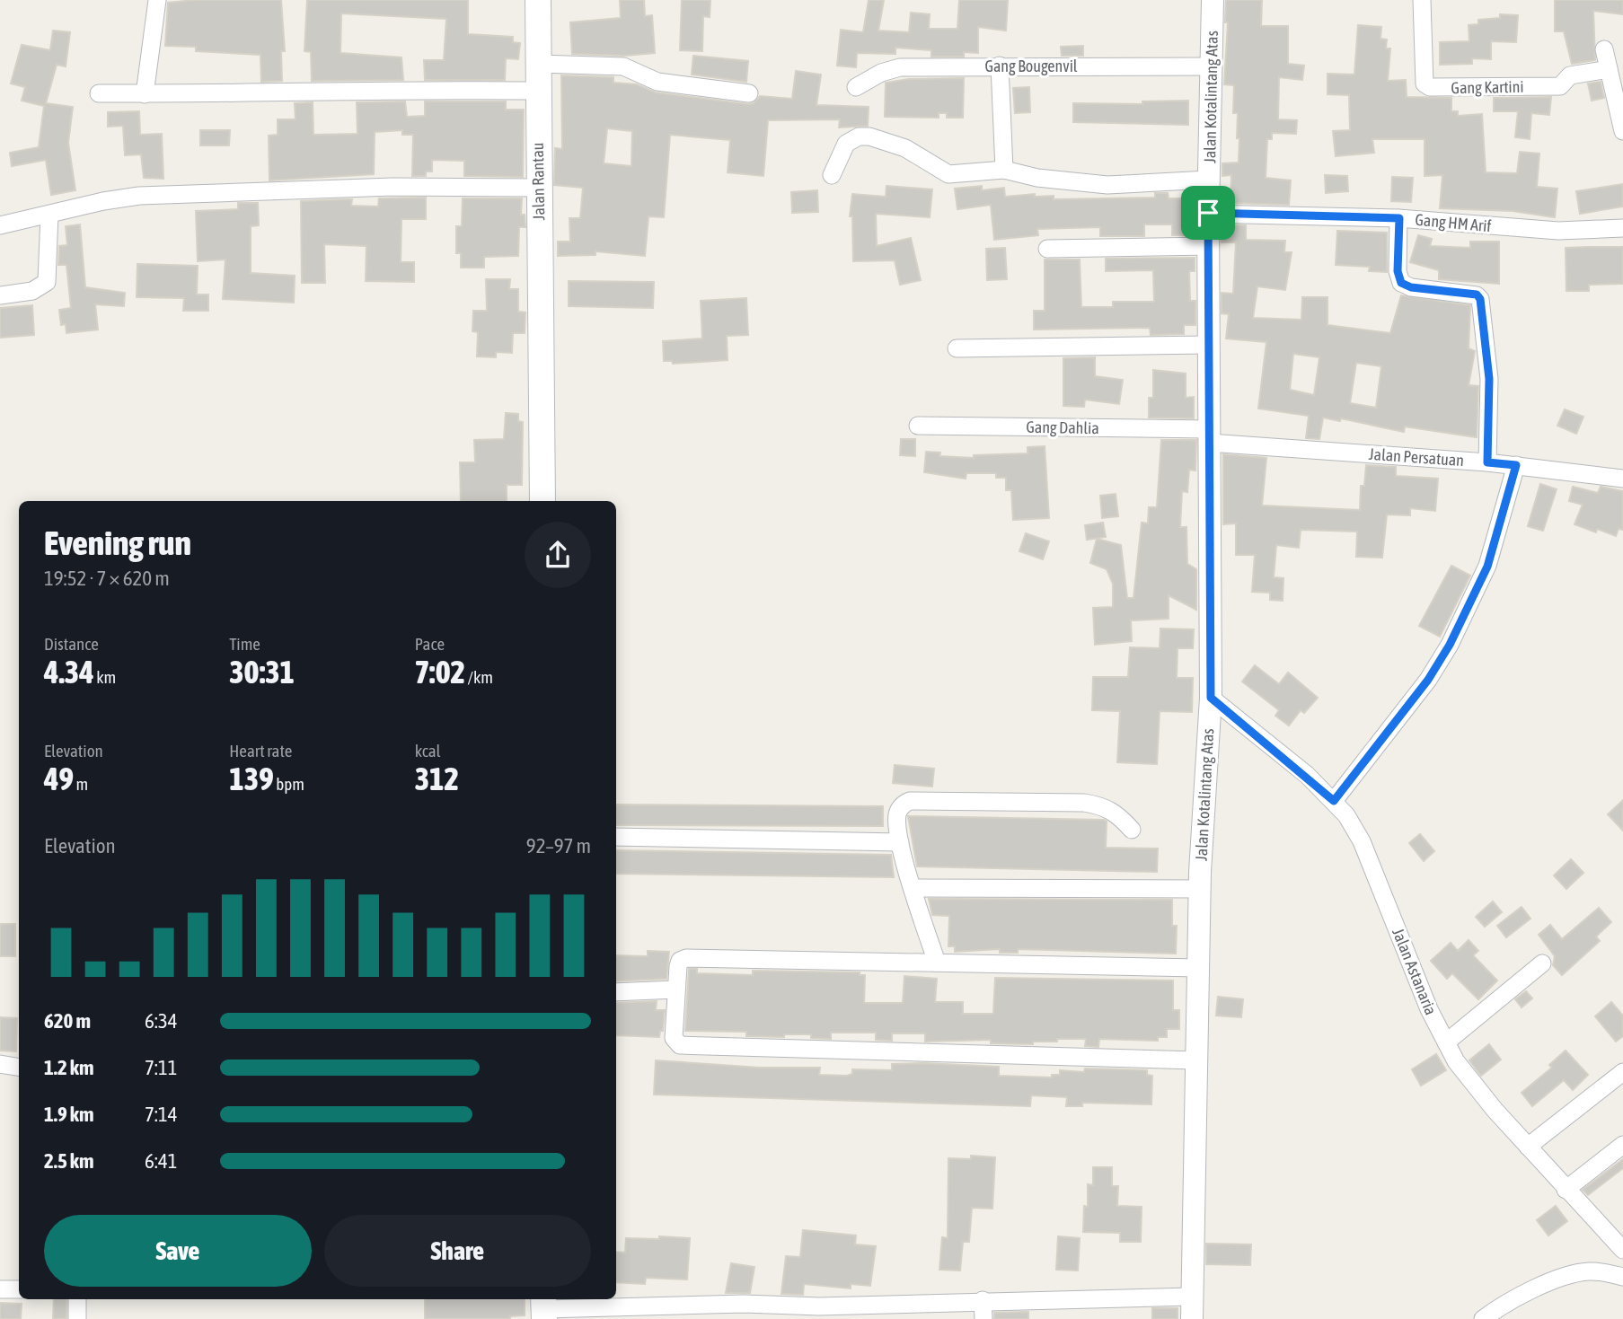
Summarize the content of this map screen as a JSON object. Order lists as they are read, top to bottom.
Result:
{
  "streets": {
    "main road": ["Jalan Rantau"],
    "street": [
      "Gang Bougenvil",
      "Gang Kartini",
      "Jalan Kotalintang Atas",
      "Gang HM Arif",
      "Gang Dahlia",
      "Jalan Persatuan",
      "Jalan Astanaria"
    ]
  },
  "crossings": [
    ["Gang Bougenvil", "Jalan Kotalintang Atas"],
    ["Jalan Kotalintang Atas", "Gang HM Arif"],
    ["Jalan Kotalintang Atas", "Gang Dahlia"],
    ["Jalan Kotalintang Atas", "Jalan Persatuan"],
    ["Jalan Kotalintang Atas", "Jalan Astanaria"],
    ["Gang Dahlia", "Jalan Persatuan"]
  ],
  "page": {
    "heading": ["Evening run", "19:52 · 7 × 620 m"],
    "stats": [
      ["Distance", "4.34 km"],
      ["Time", "30:31"],
      ["Pace", "7:02 /km"],
      ["Elevation", "49 m"],
      ["Heart rate", "139 bpm"],
      ["kcal", "312"]
    ],
    "chart": ["Elevation", "92–97 m"],
    "list": [
      {
        "name": "620 m",
        "note": "6:34"
      },
      {
        "name": "1.2 km",
        "note": "7:11"
      },
      {
        "name": "1.9 km",
        "note": "7:14"
      },
      {
        "name": "2.5 km",
        "note": "6:41"
      }
    ],
    "buttons": ["Save", "Share"]
  }
}
